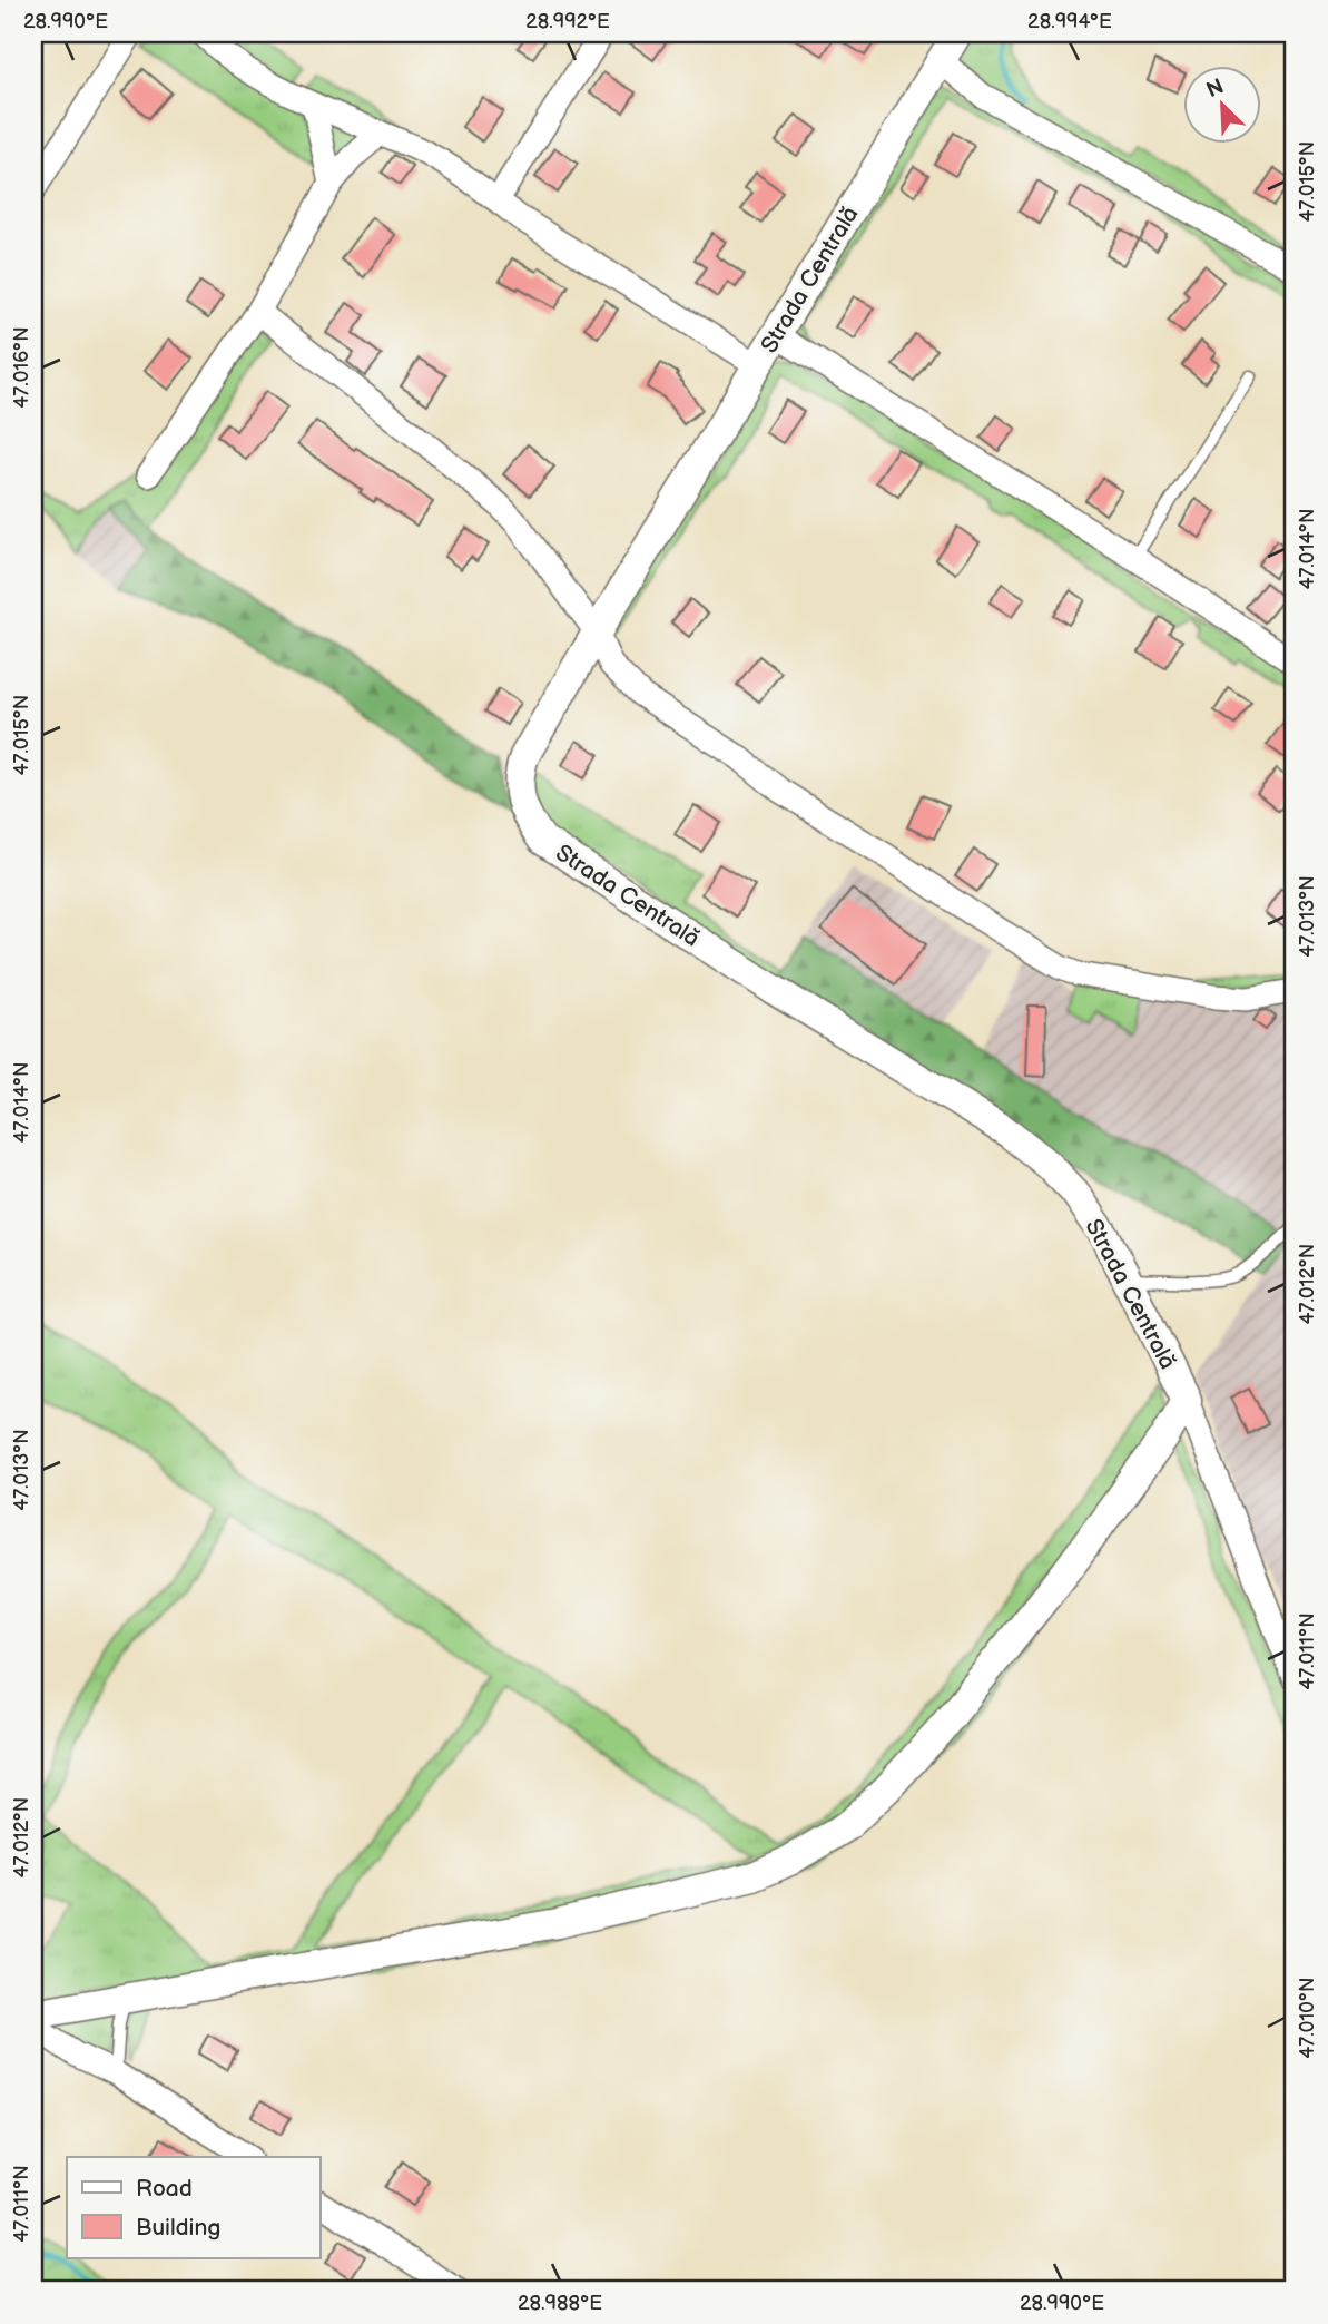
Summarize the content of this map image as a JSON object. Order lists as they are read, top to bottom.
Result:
{
  "streets": {
    "street": ["Strada Centrală"]
  },
  "legend": ["Road", "Building"],
  "north": "top left",
  "coordinates": [
    "28.990°E",
    "28.992°E",
    "28.994°E",
    "47.015°N",
    "47.016°N",
    "47.014°N",
    "47.013°N",
    "47.012°N",
    "47.011°N",
    "47.010°N",
    "28.988°E"
  ]
}
